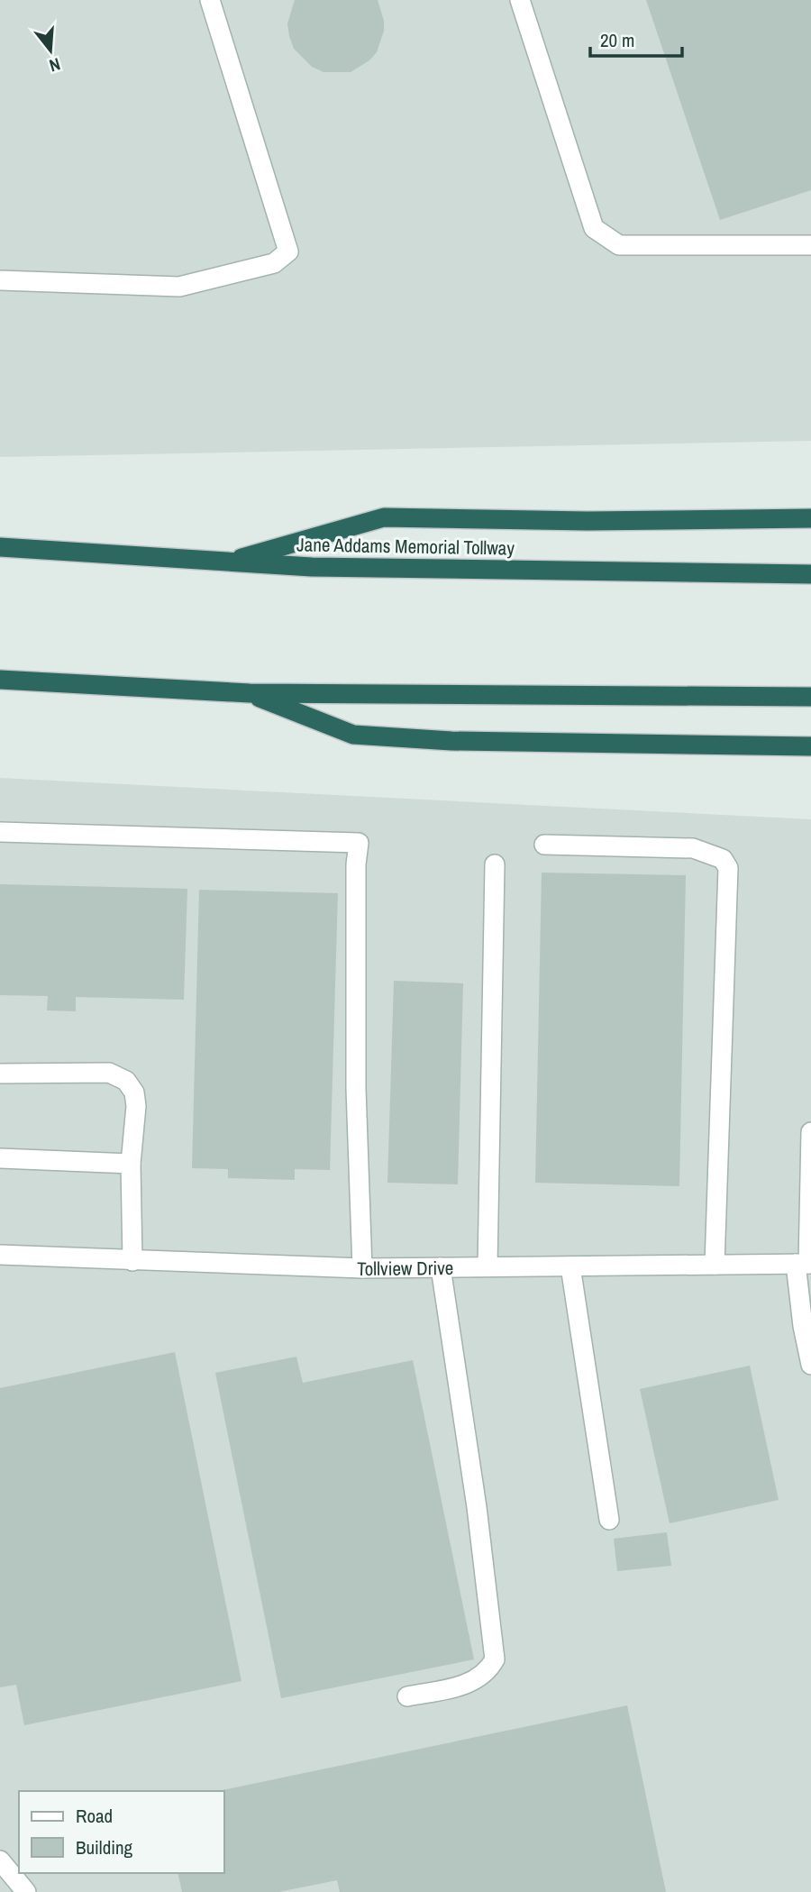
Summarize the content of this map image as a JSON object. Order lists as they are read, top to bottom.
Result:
{
  "streets": {
    "highway": ["Jane Addams Memorial Tollway"],
    "street": ["Tollview Drive"]
  },
  "legend": ["Road", "Building"],
  "scale_bar": "20 m",
  "north": "bottom"
}
